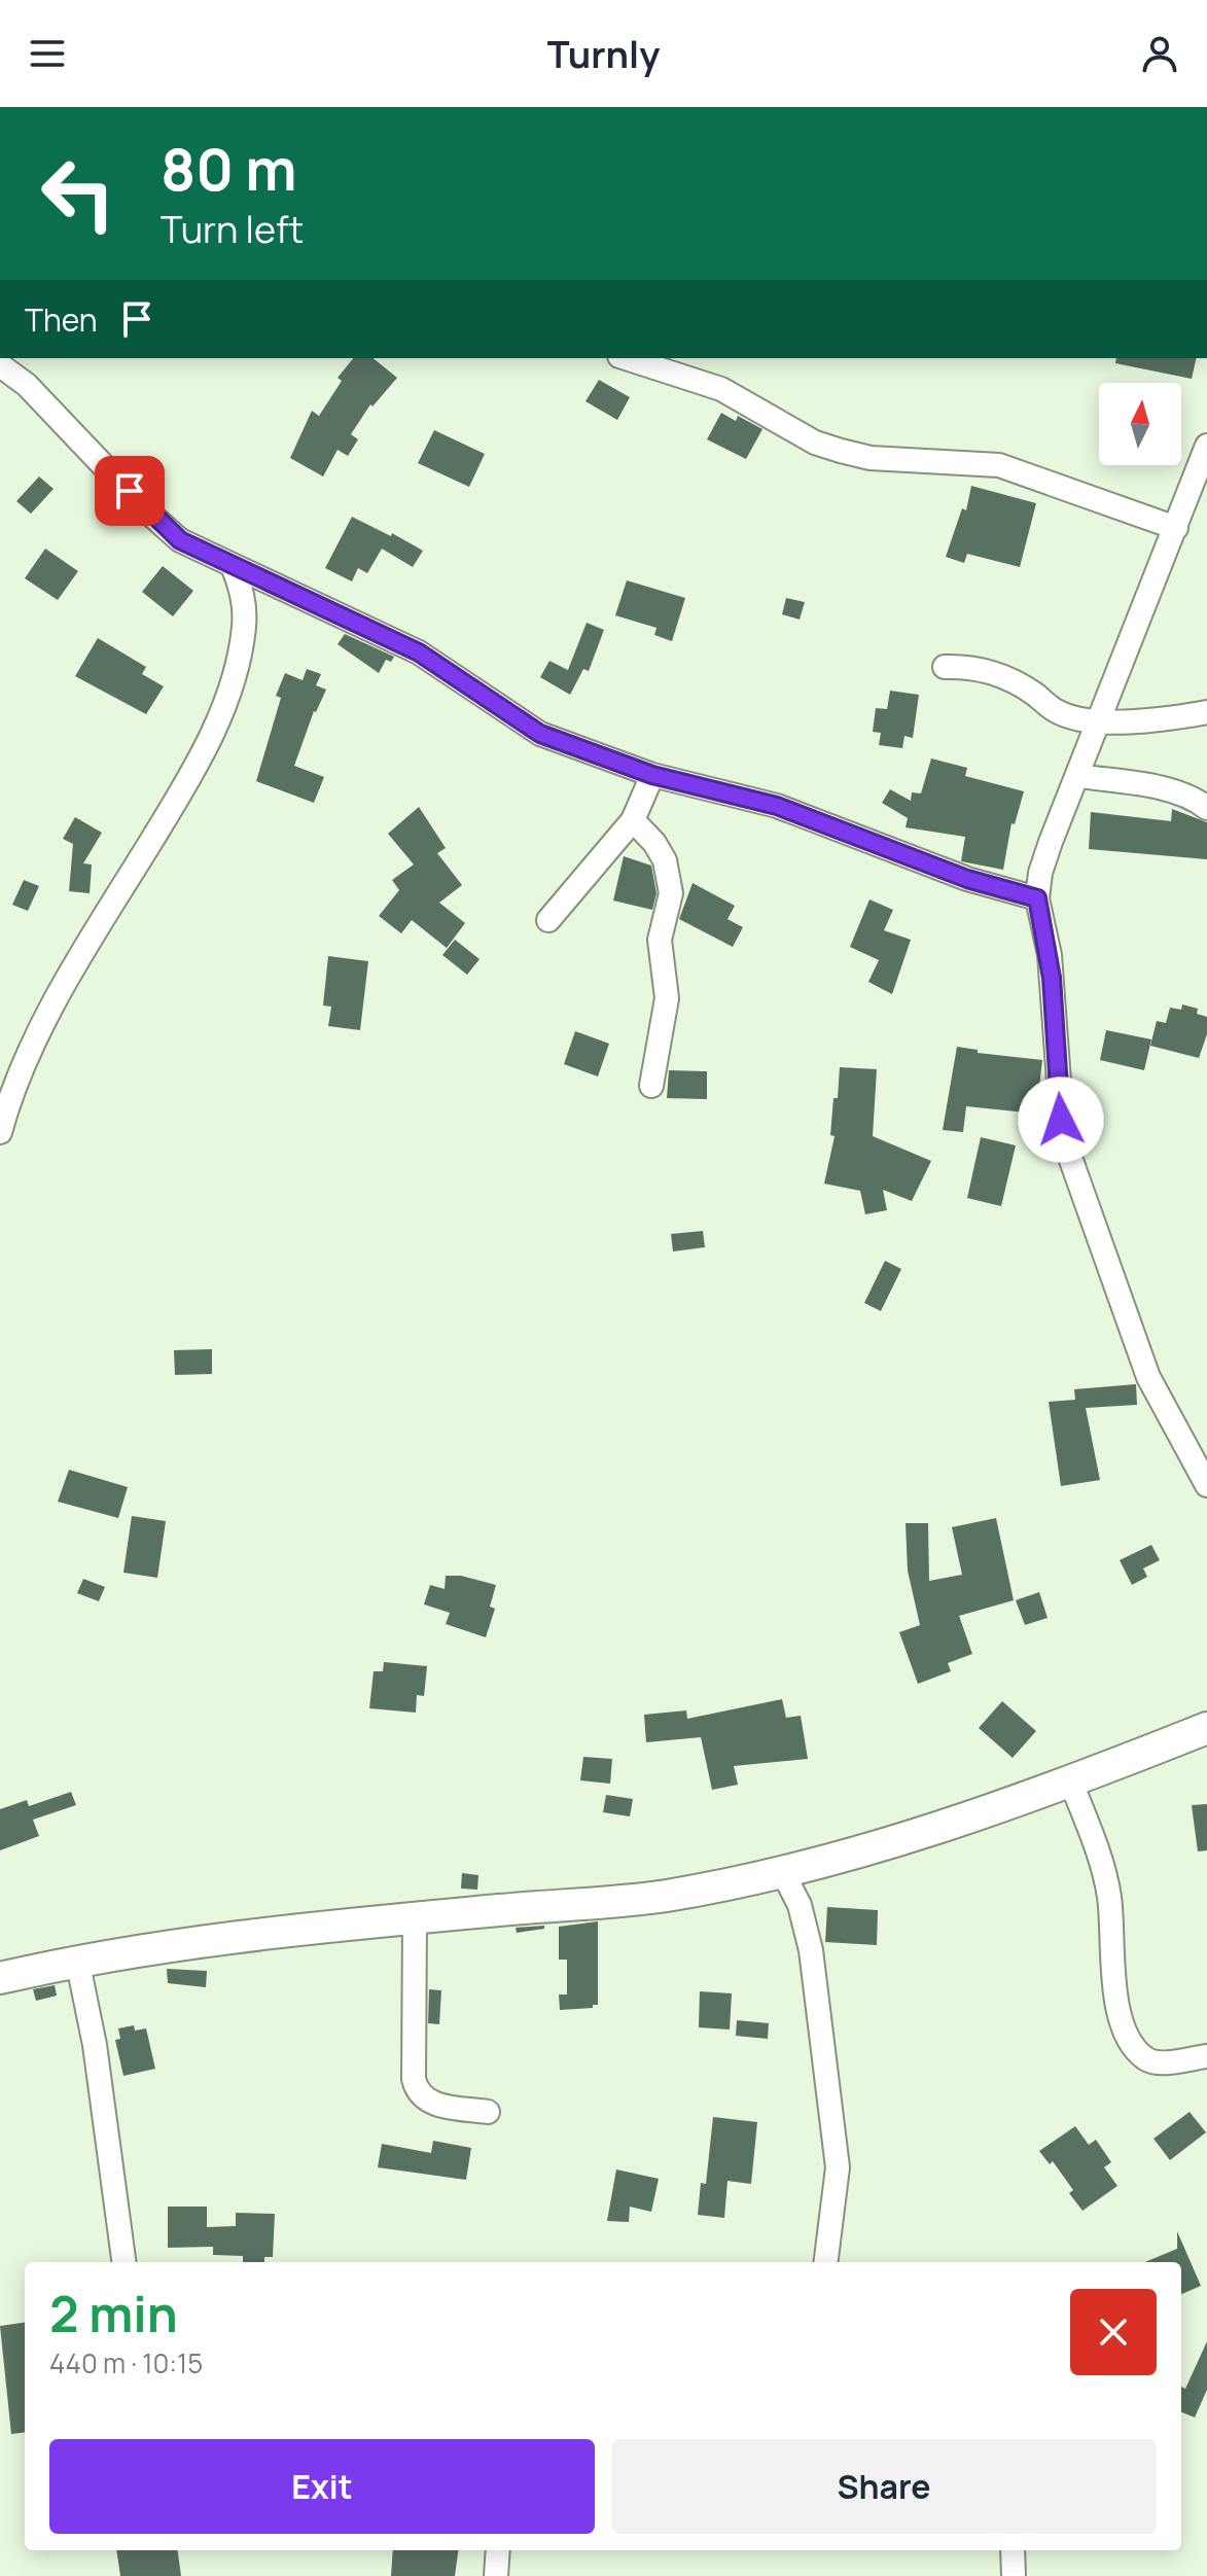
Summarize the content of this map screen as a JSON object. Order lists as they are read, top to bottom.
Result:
{
  "north": "top",
  "page": {
    "header": "Turnly",
    "turn": ["80 m", "Turn left"],
    "then": "Then",
    "heading": ["2 min", "440 m · 10:15"],
    "buttons": ["Exit", "Share"]
  }
}
